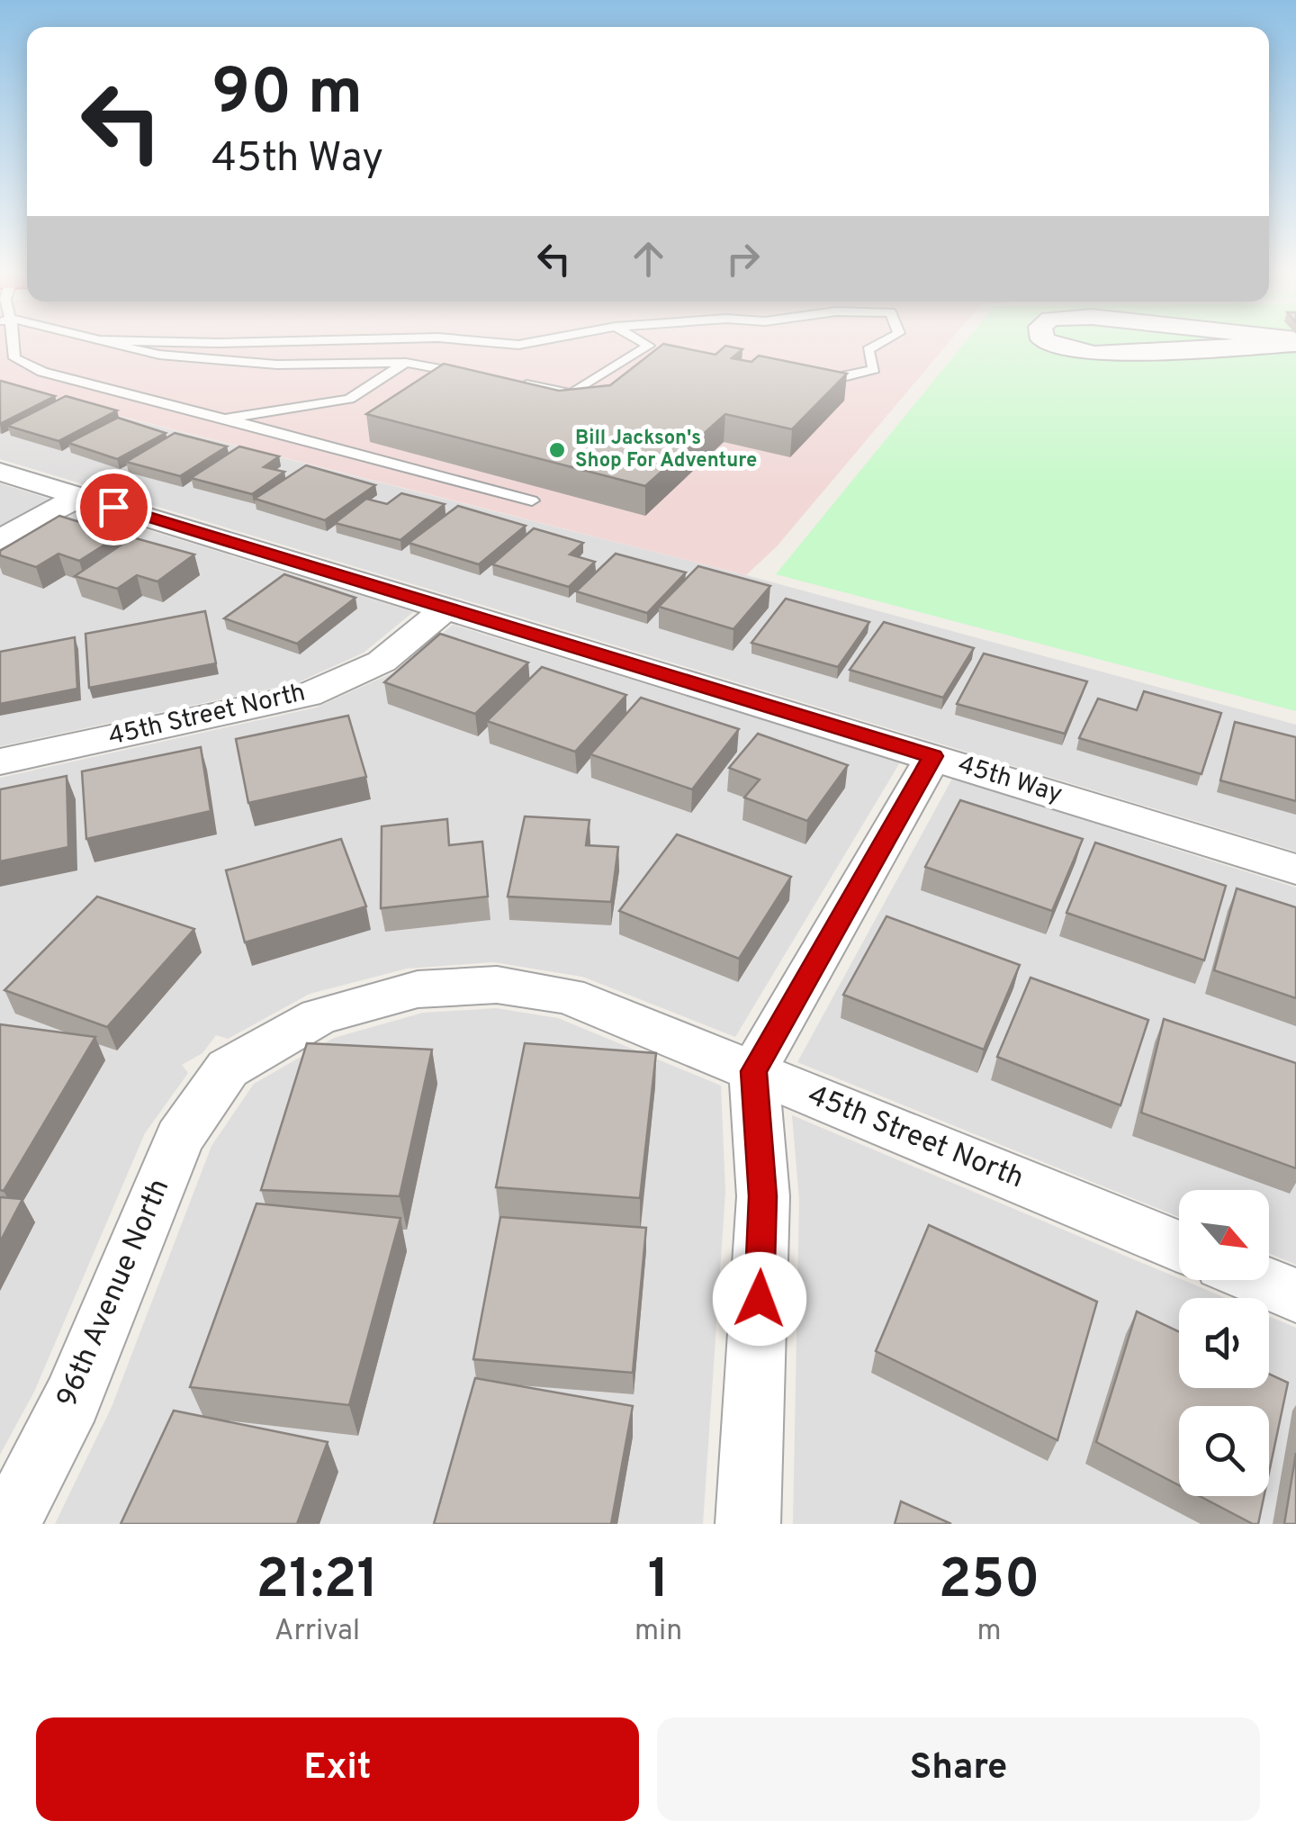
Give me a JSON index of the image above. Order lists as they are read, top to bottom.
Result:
{
  "streets": {
    "street": ["45th Street North", "45th Way", "96th Avenue North"]
  },
  "crossings": [
    ["45th Street North", "45th Way"],
    ["45th Street North", "96th Avenue North"]
  ],
  "places": ["Bill Jackson's Shop For Adventure"],
  "north": "bottom right",
  "page": {
    "turn": ["90 m", "45th Way"],
    "eta": [
      "21:21",
      "Arrival",
      "1",
      "min",
      "250",
      "m"
    ],
    "buttons": ["Exit", "Share"]
  }
}
